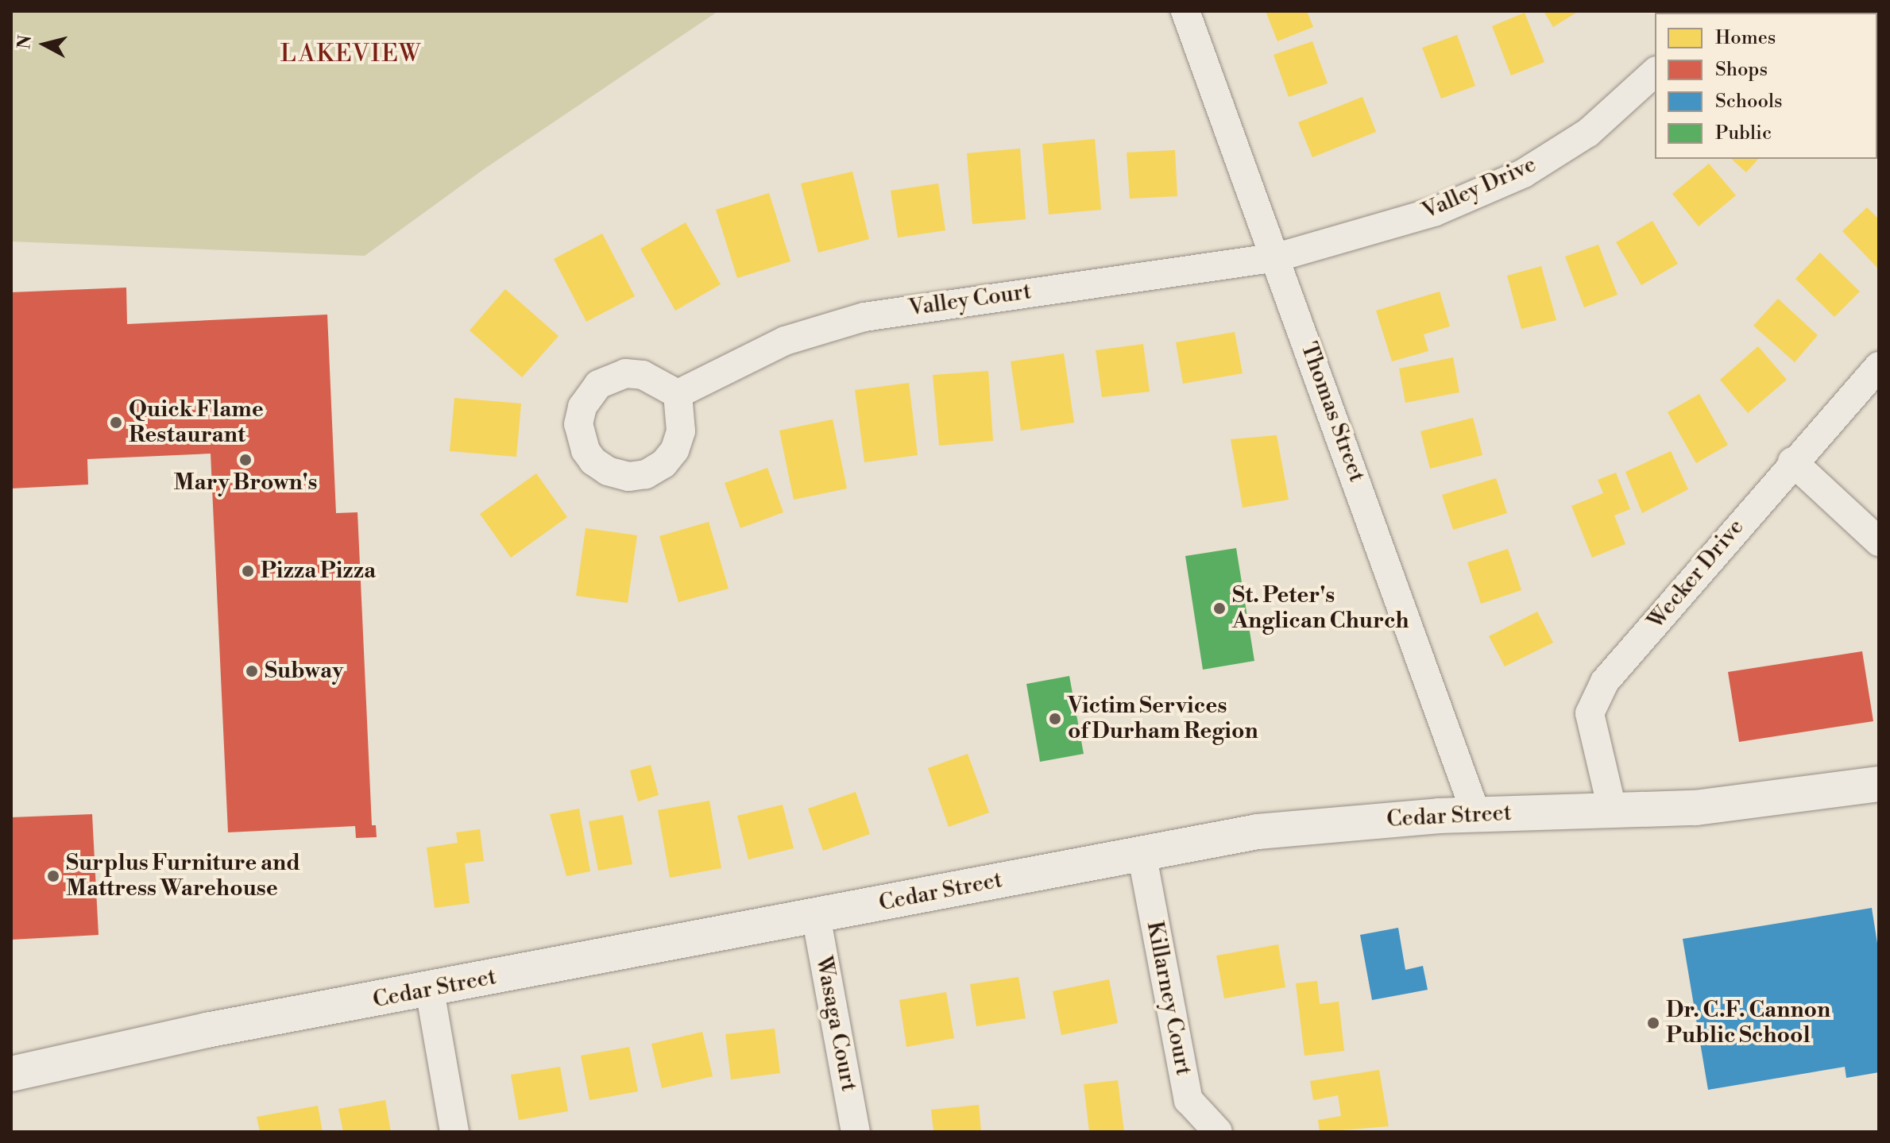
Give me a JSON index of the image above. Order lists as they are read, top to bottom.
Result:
{
  "streets": {
    "street": [
      "Valley Drive",
      "Valley Court",
      "Thomas Street",
      "Wecker Drive",
      "Cedar Street",
      "Killarney Court",
      "Wasaga Court"
    ]
  },
  "crossings": [
    ["Valley Drive", "Valley Court"],
    ["Valley Drive", "Thomas Street"],
    ["Valley Court", "Thomas Street"],
    ["Thomas Street", "Cedar Street"],
    ["Wecker Drive", "Cedar Street"],
    ["Cedar Street", "Killarney Court"],
    ["Cedar Street", "Wasaga Court"]
  ],
  "districts": ["LAKEVIEW"],
  "places": [
    "Quick Flame Restaurant",
    "Mary Brown's",
    "Pizza Pizza",
    "St. Peter's Anglican Church",
    "Subway",
    "Victim Services of Durham Region",
    "Surplus Furniture and Mattress Warehouse",
    "Dr. C.F. Cannon Public School"
  ],
  "legend": [
    "Homes",
    "Shops",
    "Schools",
    "Public"
  ],
  "north": "left"
}
